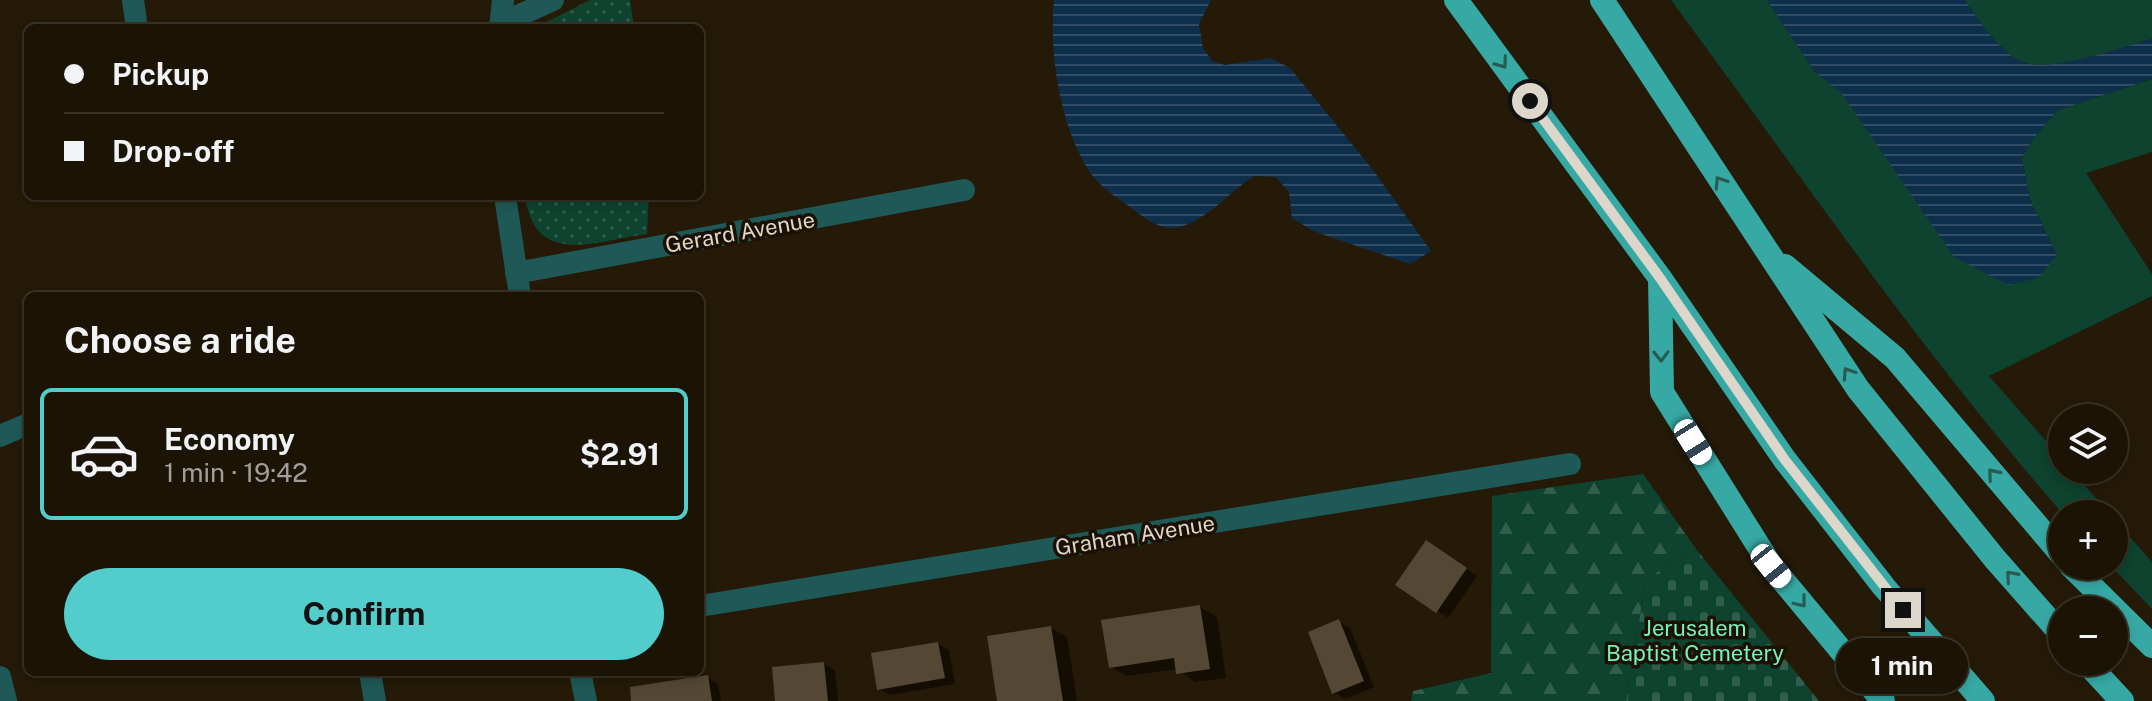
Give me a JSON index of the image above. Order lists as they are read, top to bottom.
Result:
{
  "streets": {
    "street": ["Gerard Avenue", "Graham Avenue"]
  },
  "parks": ["Jerusalem Baptist Cemetery"],
  "page": {
    "banner": ["Pickup", "Drop-off"],
    "heading": "Choose a ride",
    "list": [
      {
        "name": "Economy",
        "note": "1 min · 19:42",
        "value": "$2.91"
      }
    ],
    "map_buttons": ["+", "−"],
    "buttons": "Confirm",
    "bubble": "1 min"
  }
}
